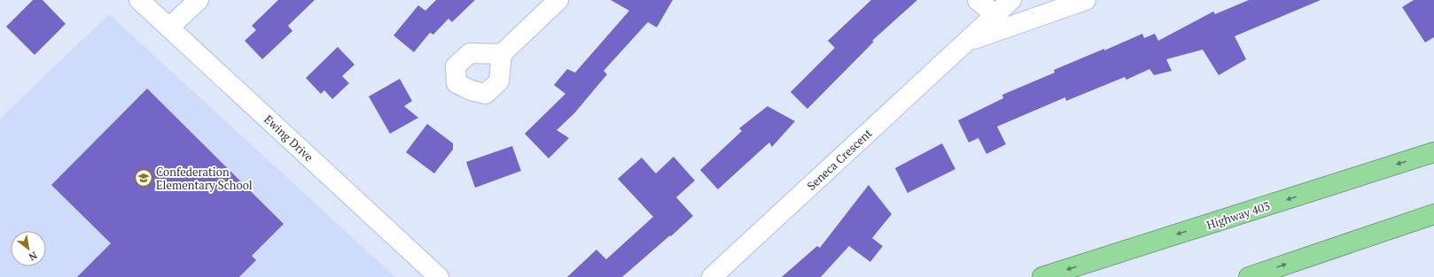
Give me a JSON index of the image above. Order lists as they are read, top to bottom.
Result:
{
  "streets": {
    "highway": ["Highway 403"],
    "street": ["Ewing Drive", "Seneca Crescent"]
  },
  "places": {
    "school or university": ["Confederation Elementary School"]
  },
  "north": "bottom right"
}
